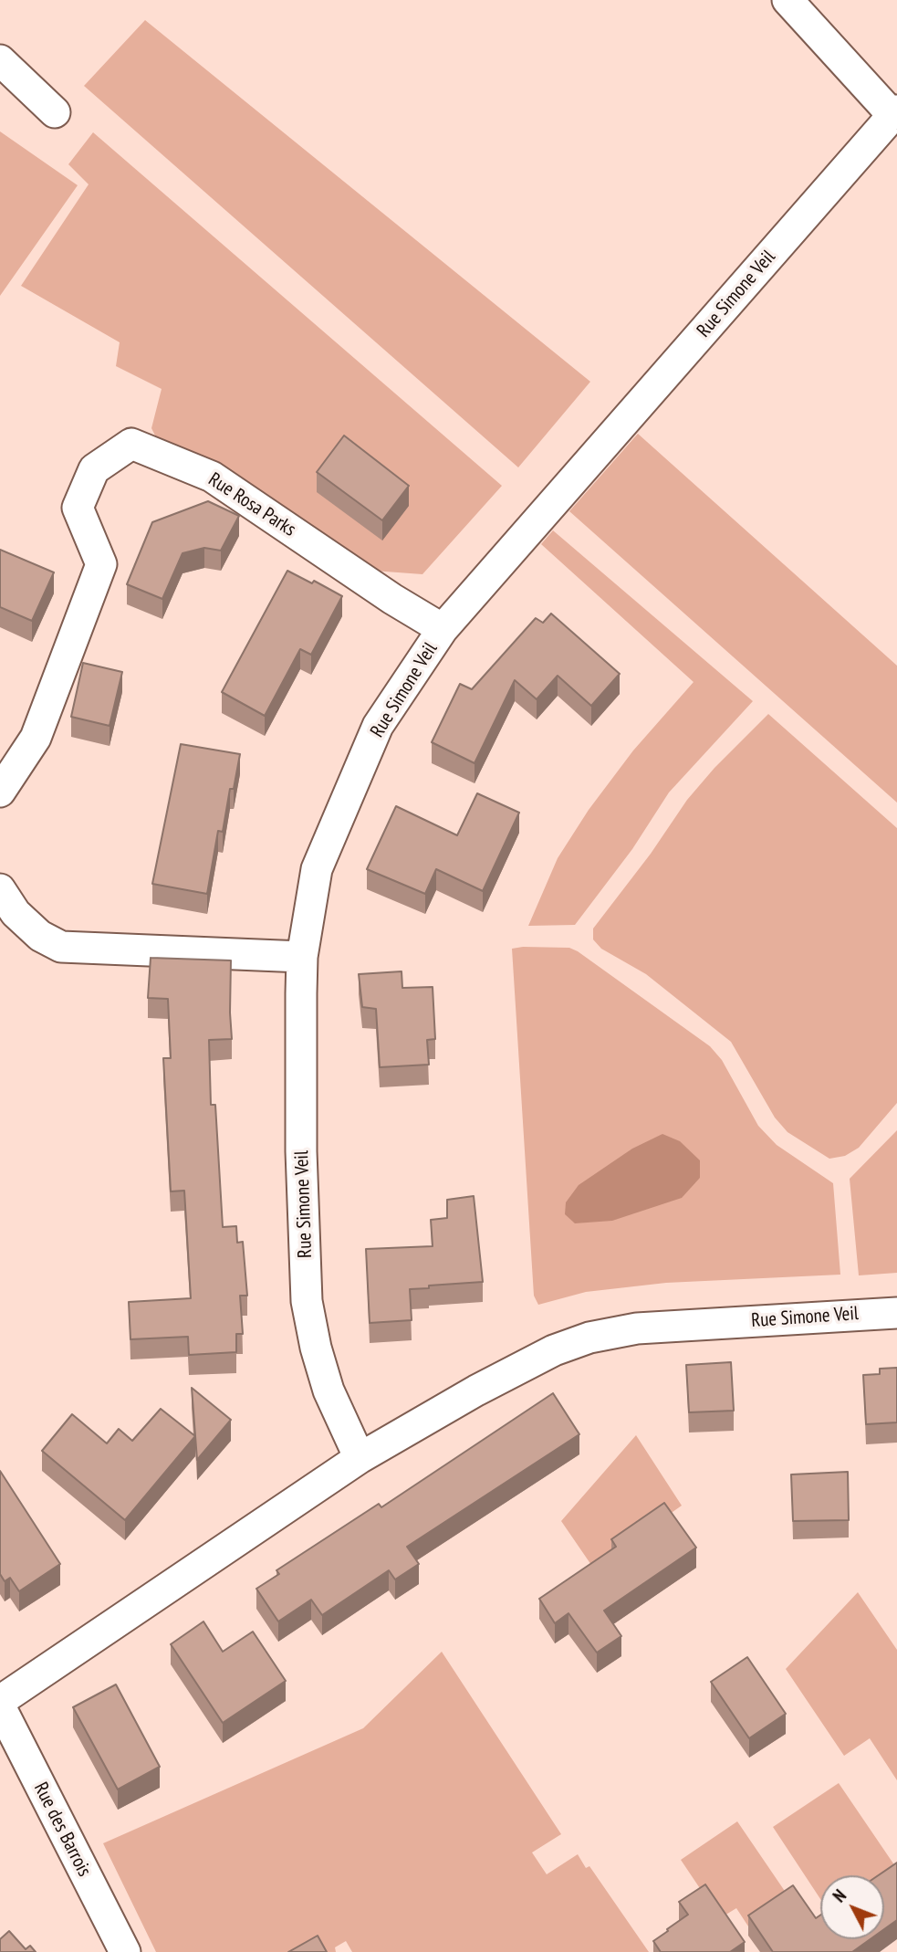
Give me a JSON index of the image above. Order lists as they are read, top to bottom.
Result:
{
  "streets": {
    "street": ["Rue Simone Veil", "Rue Rosa Parks", "Rue des Barrois"]
  },
  "crossings": [
    ["Rue Simone Veil", "Rue Rosa Parks"]
  ],
  "north": "top left"
}
